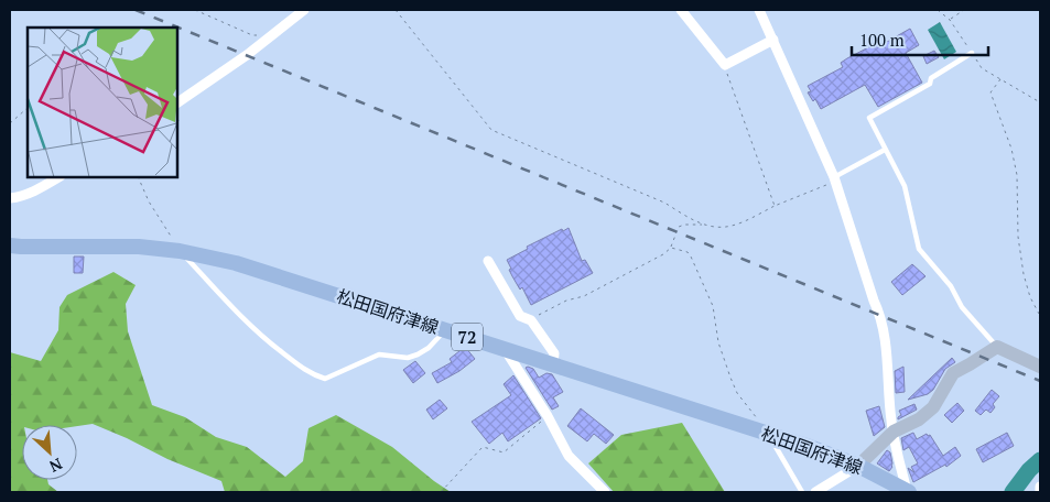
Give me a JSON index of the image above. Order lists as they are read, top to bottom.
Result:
{
  "streets": {
    "main road": ["松田国府津線", "72"]
  },
  "scale_bar": "100 m",
  "north": "bottom right"
}
